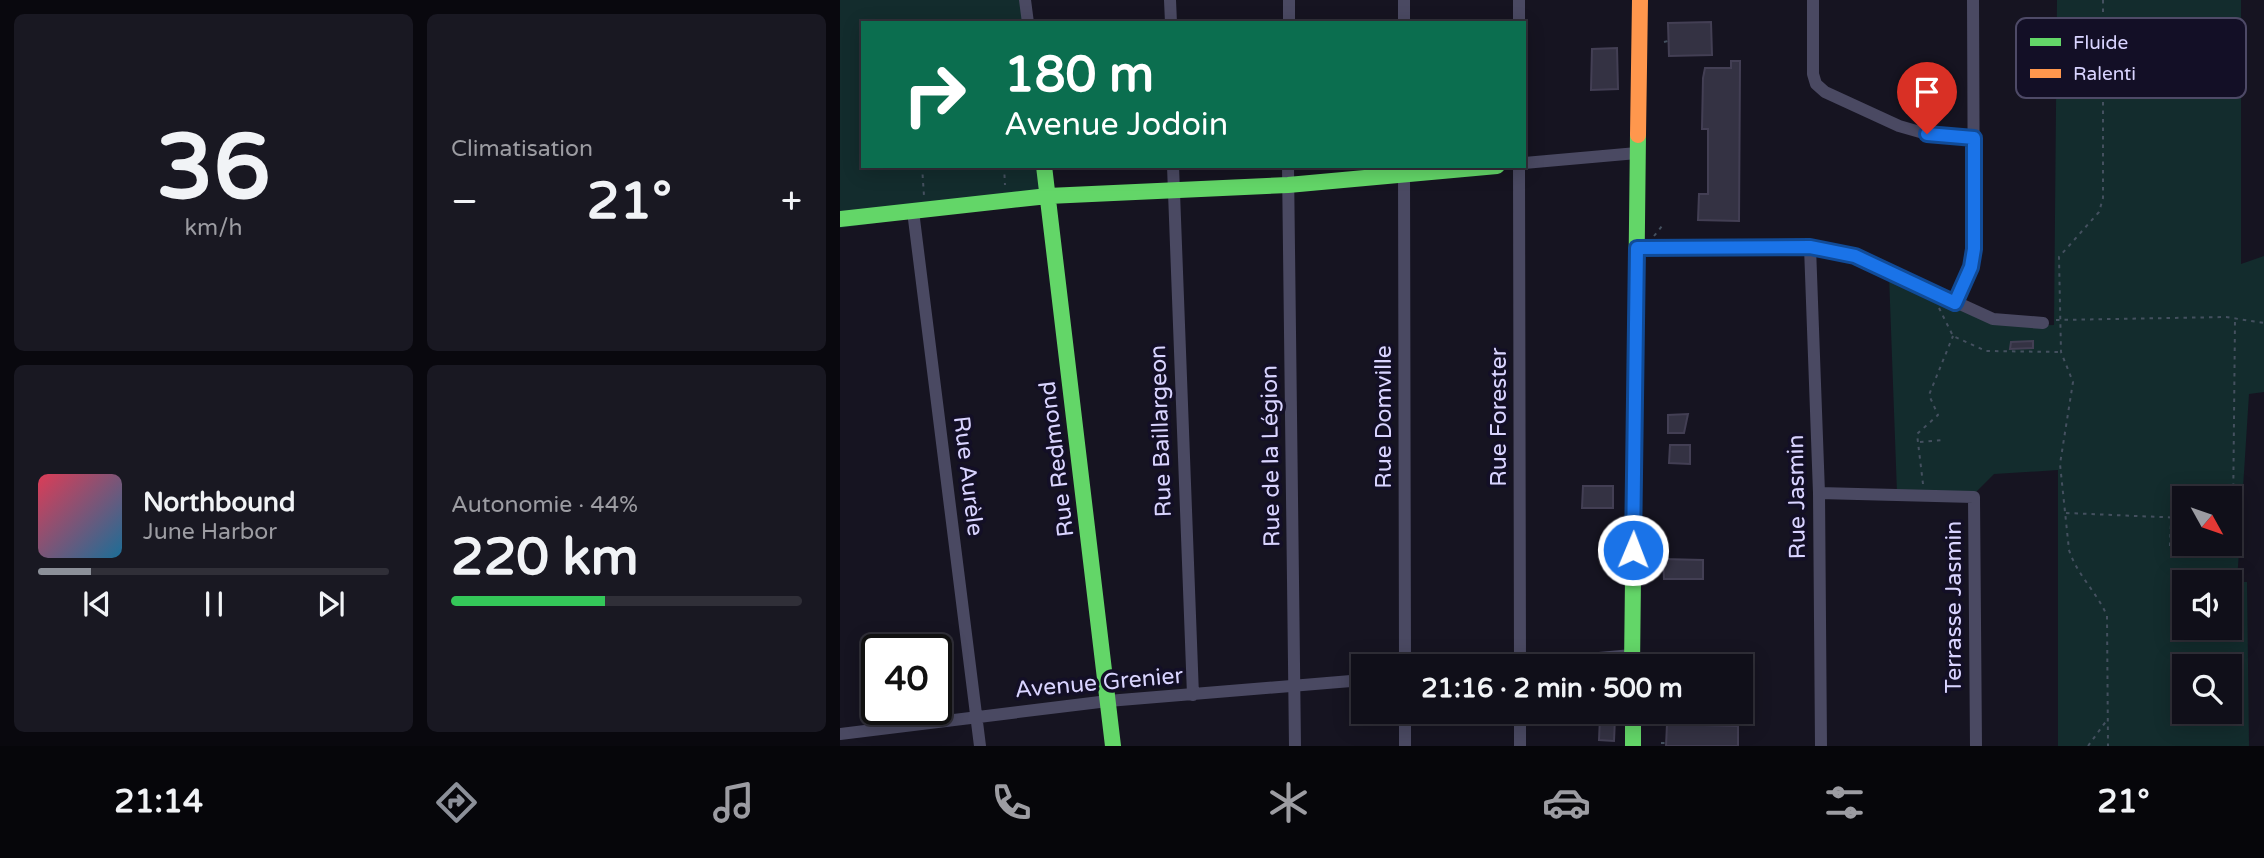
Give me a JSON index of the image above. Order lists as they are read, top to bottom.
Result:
{
  "streets": {
    "street": [
      "Rue Domville",
      "Rue Forester",
      "Rue Baillargeon",
      "Rue de la Légion",
      "Rue Redmond",
      "Rue Aurèle",
      "Rue Jasmin",
      "Terrasse Jasmin",
      "Avenue Grenier"
    ]
  },
  "crossings": [
    ["Rue Baillargeon", "Avenue Grenier"],
    ["Rue de la Légion", "Avenue Grenier"],
    ["Rue Redmond", "Avenue Grenier"],
    ["Rue Aurèle", "Avenue Grenier"],
    ["Rue Jasmin", "Terrasse Jasmin"]
  ],
  "legend": ["Fluide", "Ralenti"],
  "north": "bottom right",
  "page": {
    "tile": [
      ["36", "km/h"],
      "Climatisation",
      ["Autonomie · 44%", "220 km"]
    ],
    "turn": ["180 m", "Avenue Jodoin"],
    "heat": ["−", "21°", "+"],
    "song": ["Northbound", "June Harbor"],
    "limit": "40",
    "trip": "21:16 · 2 min · 500 m",
    "tabs": ["21:14", "21°"]
  }
}
